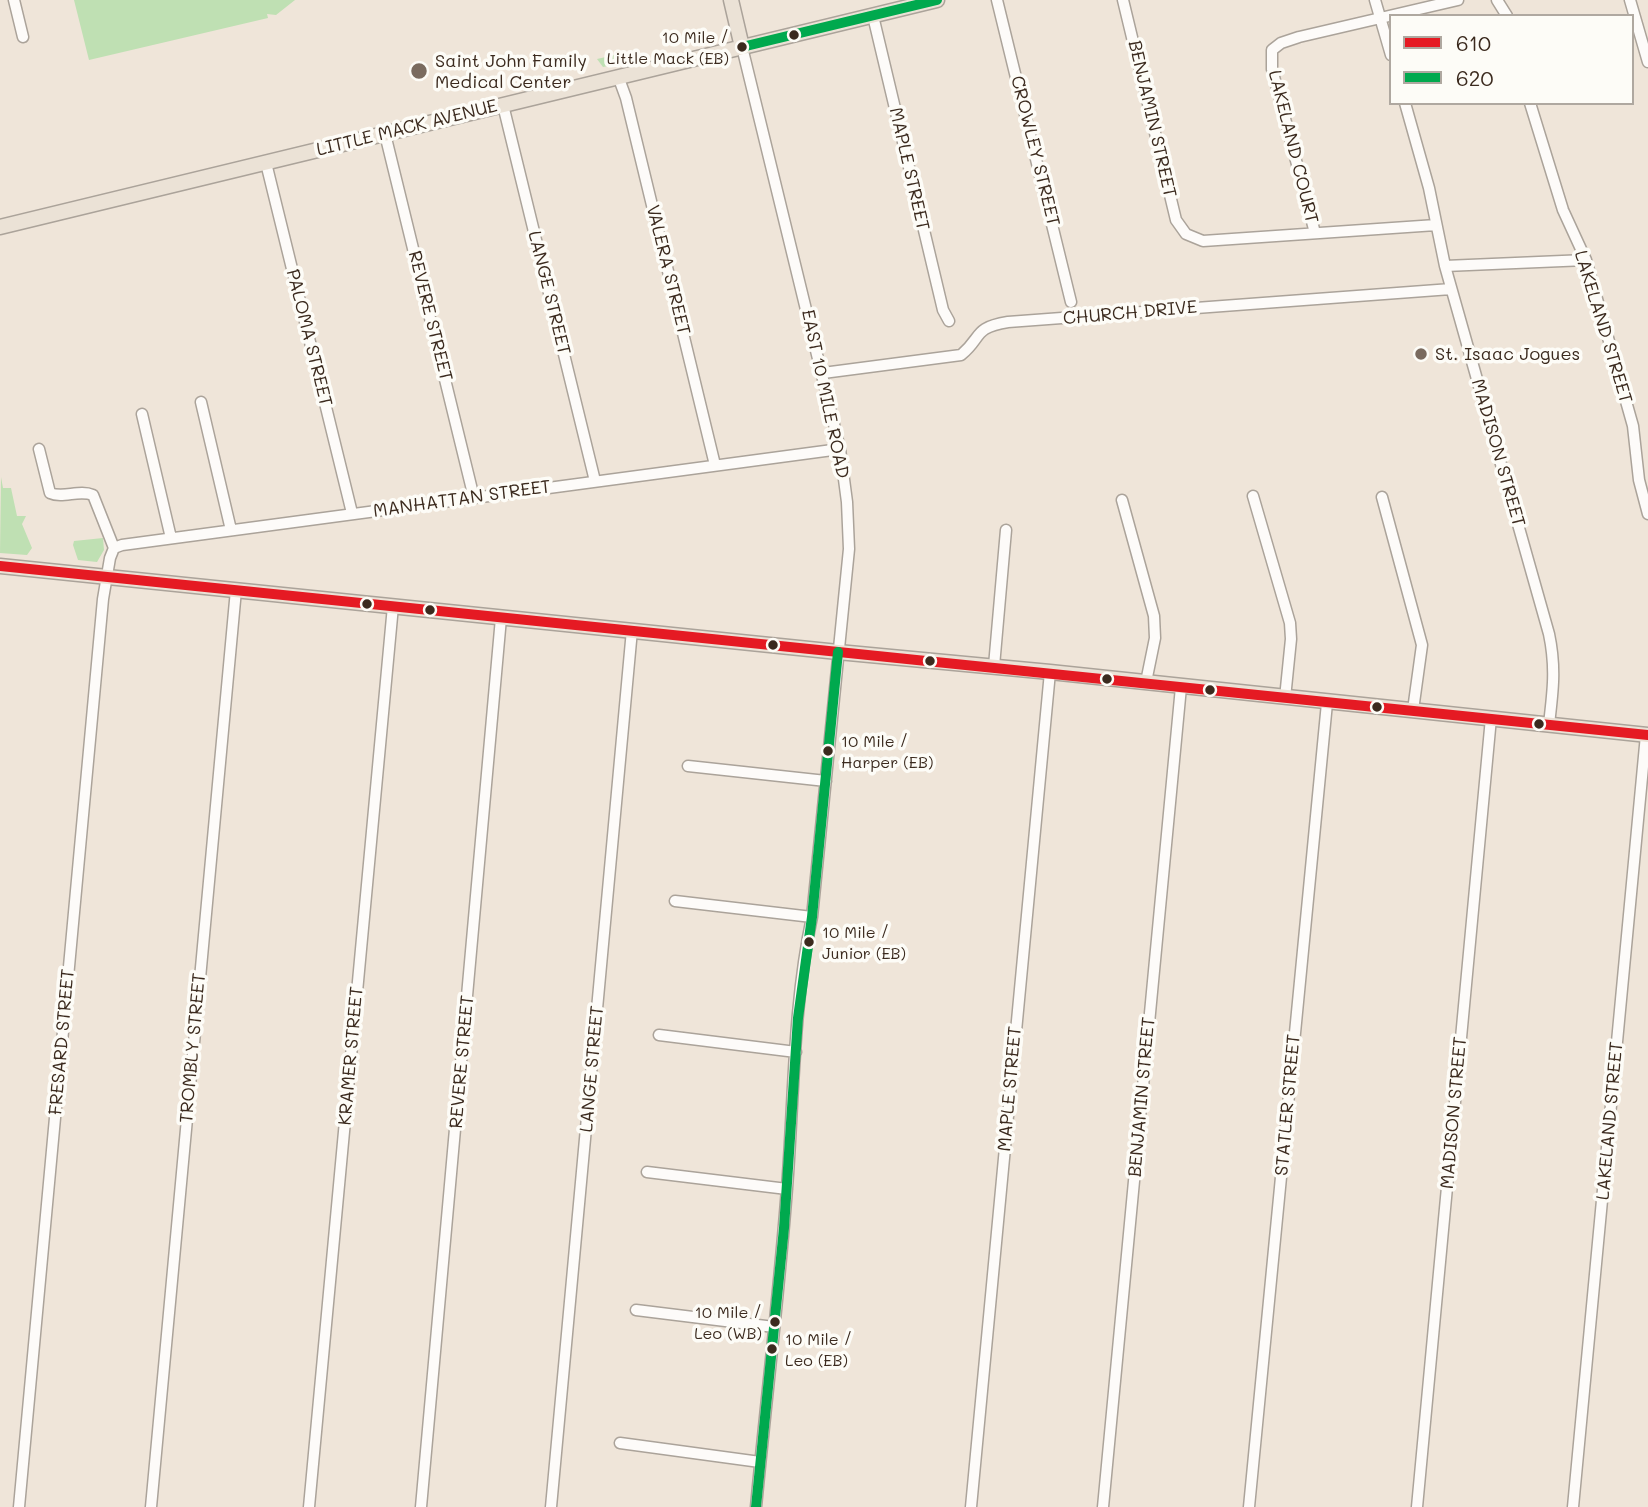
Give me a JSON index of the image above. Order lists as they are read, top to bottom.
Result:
{
  "streets": {
    "main road": ["LITTLE MACK AVENUE", "EAST 10 MILE ROAD"],
    "street": [
      "BENJAMIN STREET",
      "LAKELAND COURT",
      "CROWLEY STREET",
      "MAPLE STREET",
      "VALERA STREET",
      "LANGE STREET",
      "CHURCH DRIVE",
      "REVERE STREET",
      "LAKELAND STREET",
      "PALOMA STREET",
      "MADISON STREET",
      "MANHATTAN STREET",
      "FRESARD STREET",
      "TROMBLY STREET",
      "KRAMER STREET",
      "STATLER STREET"
    ]
  },
  "crossings": [
    ["BENJAMIN STREET", "LAKELAND COURT"],
    ["LITTLE MACK AVENUE", "MAPLE STREET"],
    ["LITTLE MACK AVENUE", "VALERA STREET"],
    ["LITTLE MACK AVENUE", "LANGE STREET"],
    ["LITTLE MACK AVENUE", "REVERE STREET"],
    ["LITTLE MACK AVENUE", "PALOMA STREET"],
    ["LITTLE MACK AVENUE", "EAST 10 MILE ROAD"],
    ["VALERA STREET", "MANHATTAN STREET"],
    ["LANGE STREET", "MANHATTAN STREET"],
    ["CHURCH DRIVE", "EAST 10 MILE ROAD"],
    ["CHURCH DRIVE", "MADISON STREET"],
    ["REVERE STREET", "MANHATTAN STREET"],
    ["PALOMA STREET", "MANHATTAN STREET"],
    ["EAST 10 MILE ROAD", "MANHATTAN STREET"]
  ],
  "places": [
    "10 Mile / Little Mack (EB)",
    "Saint John Family Medical Center",
    "St. Isaac Jogues",
    "10 Mile / Harper (EB)",
    "10 Mile / Junior (EB)",
    "10 Mile / Leo (WB)",
    "10 Mile / Leo (EB)"
  ],
  "lines": ["transit line 620", "transit line 610"],
  "legend": ["610", "620"]
}
